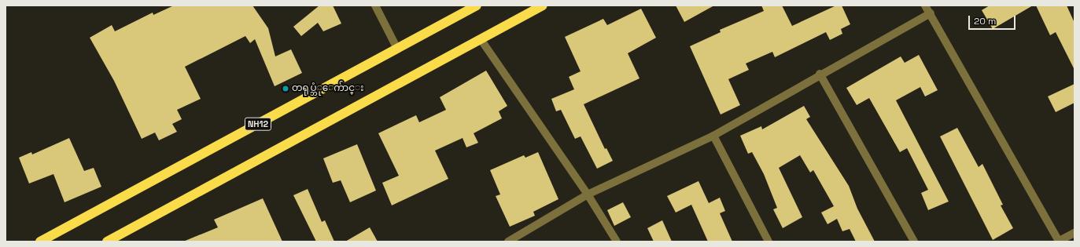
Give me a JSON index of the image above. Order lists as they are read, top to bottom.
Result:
{
  "streets": {
    "highway": ["NH12"]
  },
  "places": ["တရုပ္ဘံုေက်ာင္း"],
  "scale_bar": "20 m"
}
